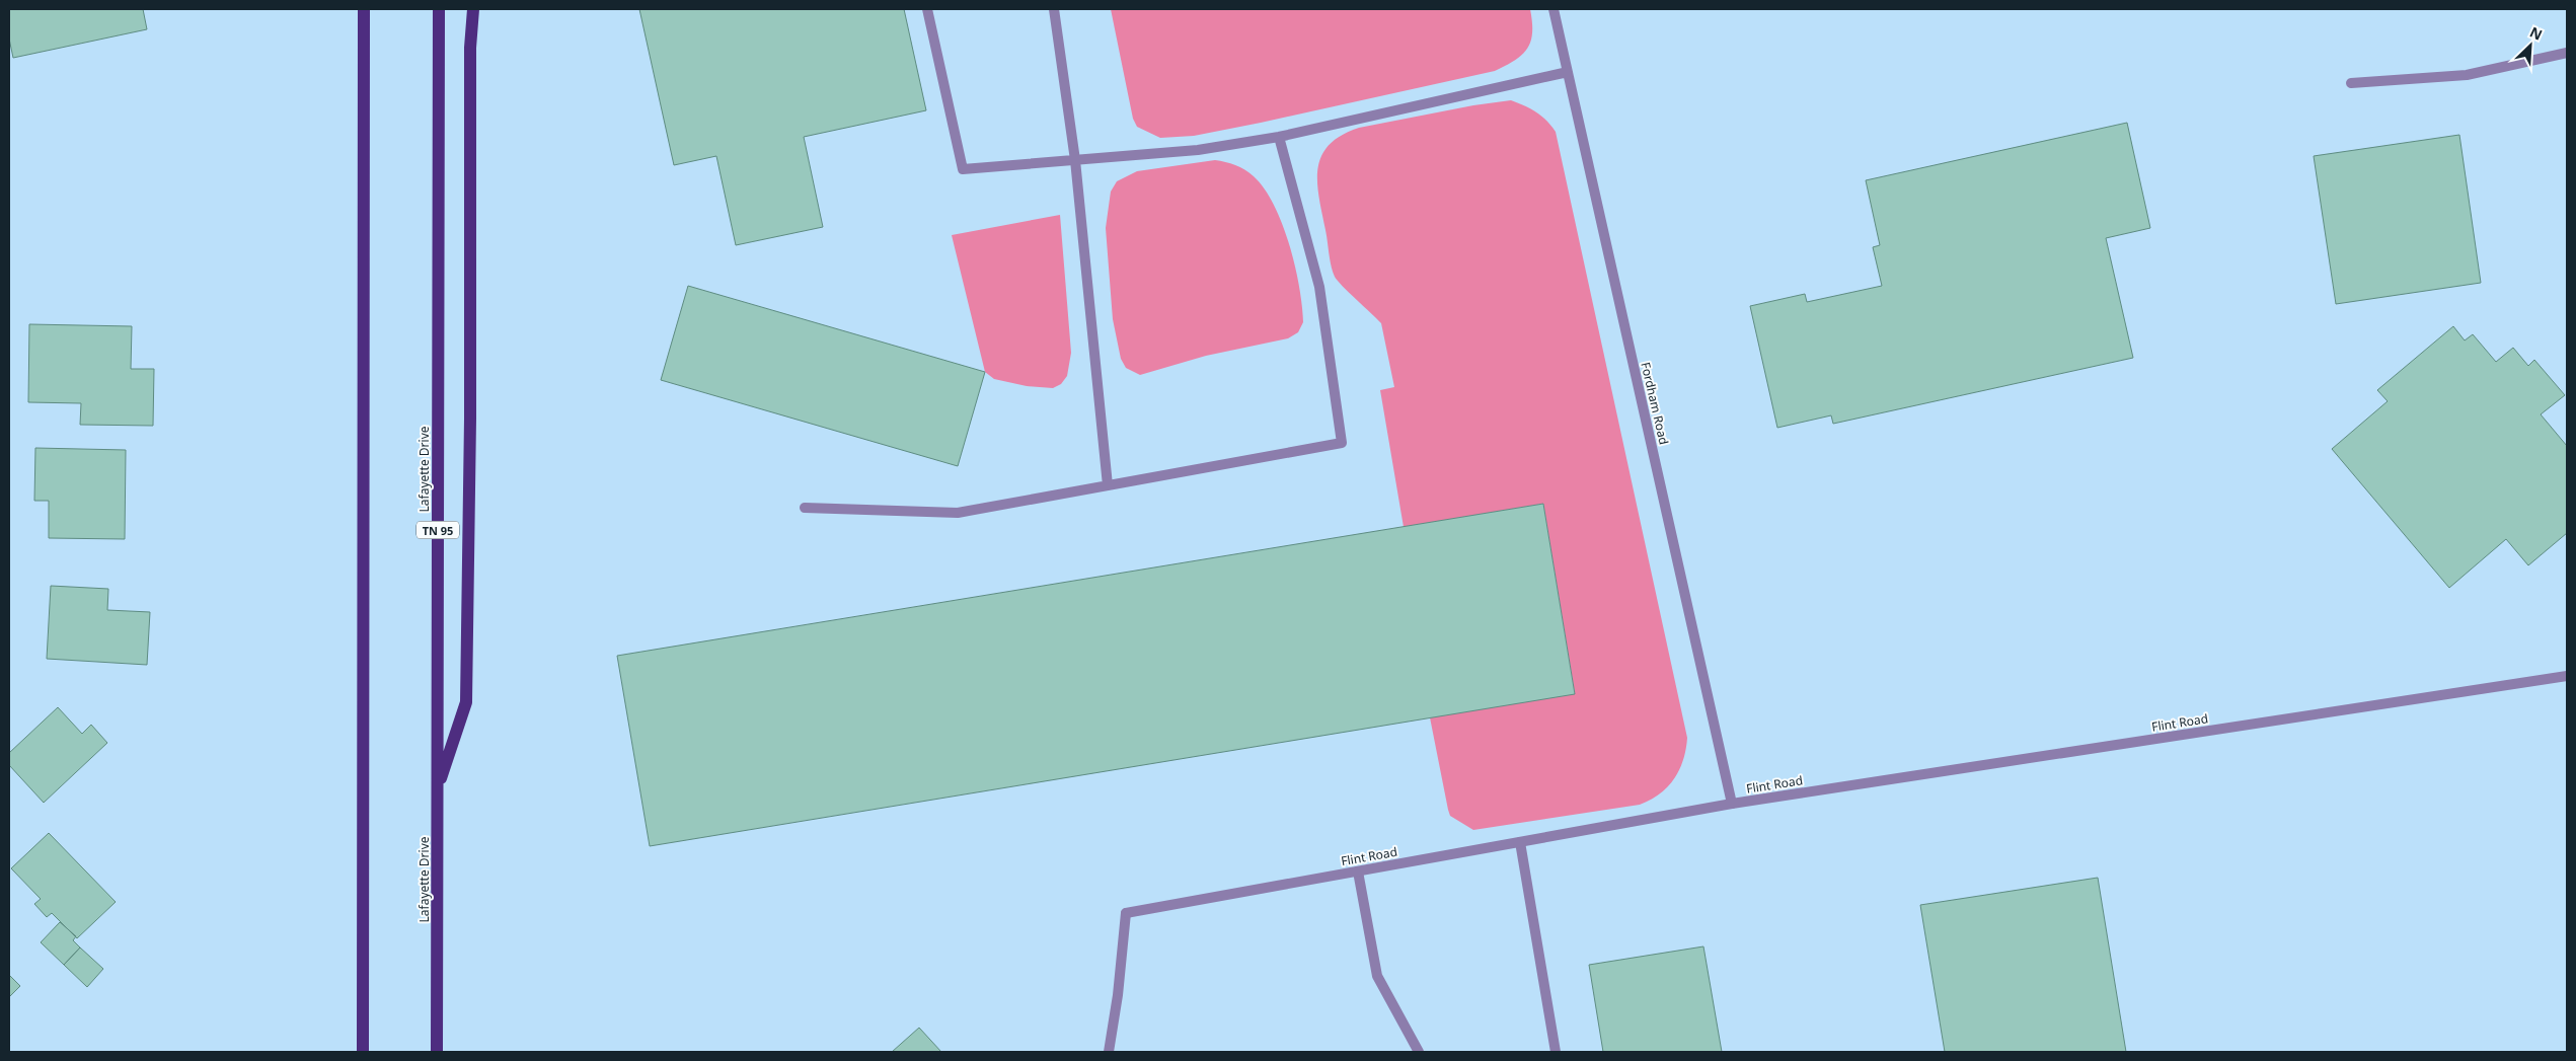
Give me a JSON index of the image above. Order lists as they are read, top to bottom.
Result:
{
  "streets": {
    "main road": ["Lafayette Drive", "TN 95"],
    "street": ["Fordham Road", "Flint Road"]
  },
  "crossings": [
    ["Fordham Road", "Flint Road"]
  ],
  "north": "top right"
}
